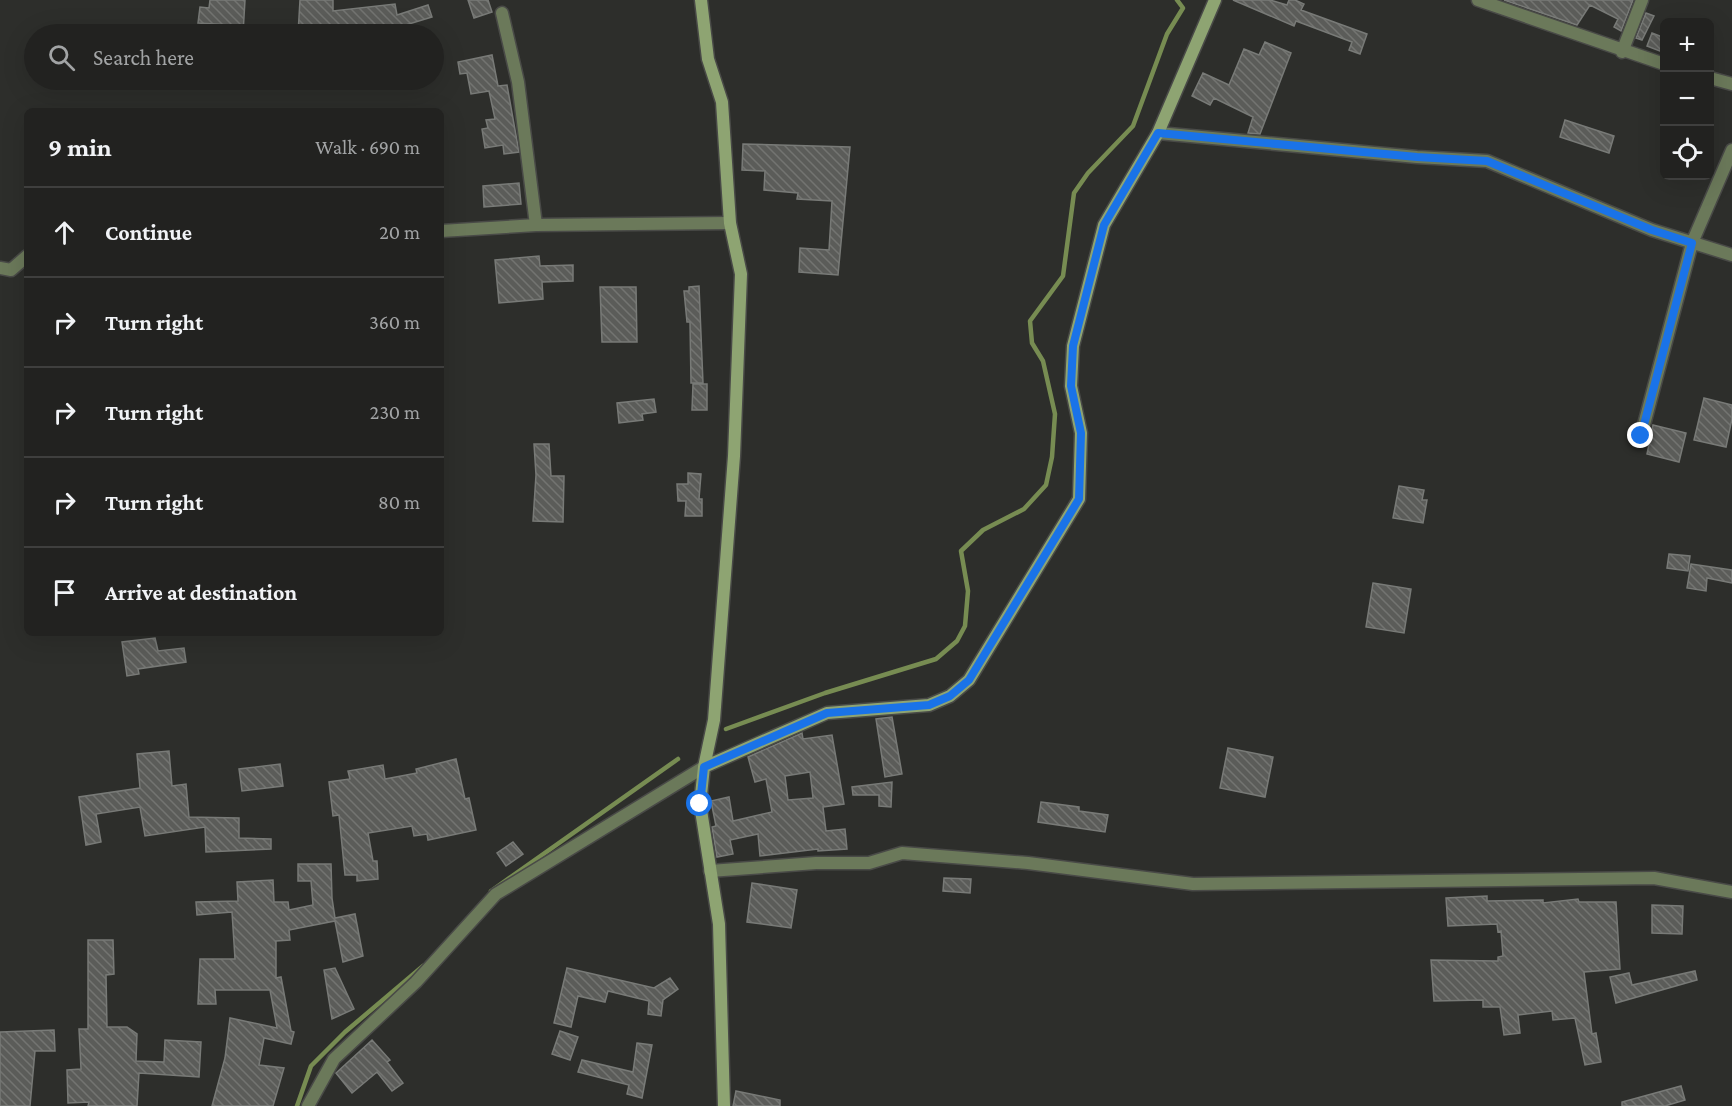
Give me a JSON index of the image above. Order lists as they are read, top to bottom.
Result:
{
  "page": {
    "map_buttons": ["+", "−"],
    "search": "Search here",
    "heading": ["9 min", "Walk · 690 m"],
    "list": [
      ["Continue", "20 m"],
      ["Turn right", "360 m"],
      ["Turn right", "230 m"],
      ["Turn right", "80 m"],
      "Arrive at destination"
    ]
  }
}
